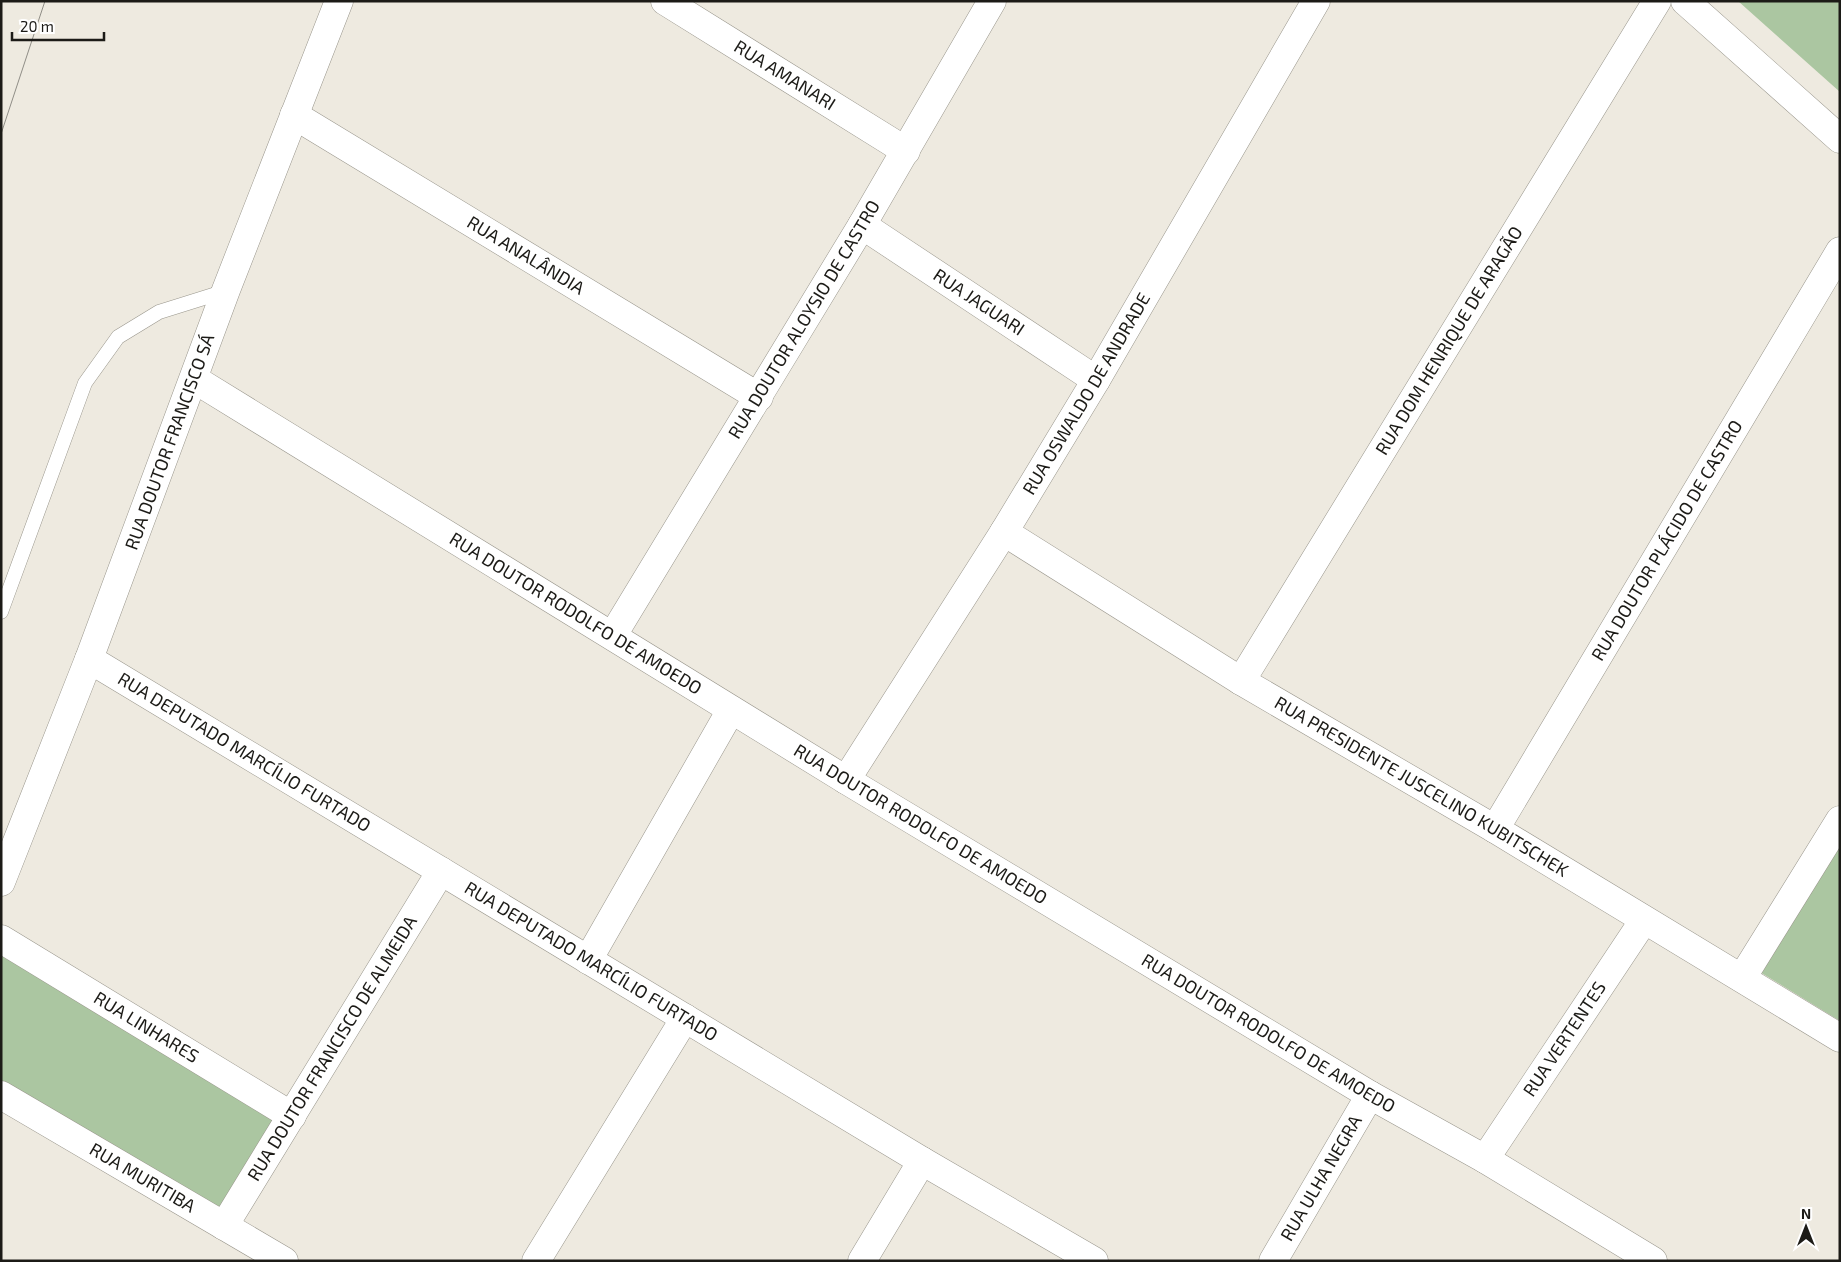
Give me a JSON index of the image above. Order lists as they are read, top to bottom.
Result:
{
  "streets": {
    "street": [
      "RUA AMANARI",
      "RUA ANALÂNDIA",
      "RUA JAGUARI",
      "RUA DOUTOR ALOYSIO DE CASTRO",
      "RUA DOM HENRIQUE DE ARAGÃO",
      "RUA OSWALDO DE ANDRADE",
      "RUA DOUTOR FRANCISCO SÁ",
      "RUA DOUTOR PLÁCIDO DE CASTRO",
      "RUA DOUTOR RODOLFO DE AMOEDO",
      "RUA DEPUTADO MARCÍLIO FURTADO",
      "RUA PRESIDENTE JUSCELINO KUBITSCHEK",
      "RUA LINHARES",
      "RUA VERTENTES",
      "RUA DOUTOR FRANCISCO DE ALMEIDA",
      "RUA MURITIBA",
      "RUA ULHA NEGRA"
    ]
  },
  "crossings": [
    ["RUA AMANARI", "RUA DOUTOR ALOYSIO DE CASTRO"],
    ["RUA ANALÂNDIA", "RUA DOUTOR ALOYSIO DE CASTRO"],
    ["RUA ANALÂNDIA", "RUA DOUTOR FRANCISCO SÁ"],
    ["RUA JAGUARI", "RUA DOUTOR ALOYSIO DE CASTRO"],
    ["RUA JAGUARI", "RUA OSWALDO DE ANDRADE"],
    ["RUA DOUTOR ALOYSIO DE CASTRO", "RUA DOUTOR RODOLFO DE AMOEDO"],
    ["RUA DOM HENRIQUE DE ARAGÃO", "RUA PRESIDENTE JUSCELINO KUBITSCHEK"],
    ["RUA OSWALDO DE ANDRADE", "RUA DOUTOR RODOLFO DE AMOEDO"],
    ["RUA OSWALDO DE ANDRADE", "RUA PRESIDENTE JUSCELINO KUBITSCHEK"],
    ["RUA DOUTOR FRANCISCO SÁ", "RUA DOUTOR RODOLFO DE AMOEDO"],
    ["RUA DOUTOR FRANCISCO SÁ", "RUA DEPUTADO MARCÍLIO FURTADO"],
    ["RUA DOUTOR PLÁCIDO DE CASTRO", "RUA PRESIDENTE JUSCELINO KUBITSCHEK"],
    ["RUA DOUTOR RODOLFO DE AMOEDO", "RUA VERTENTES"],
    ["RUA DOUTOR RODOLFO DE AMOEDO", "RUA ULHA NEGRA"],
    ["RUA DEPUTADO MARCÍLIO FURTADO", "RUA DOUTOR FRANCISCO DE ALMEIDA"],
    ["RUA PRESIDENTE JUSCELINO KUBITSCHEK", "RUA VERTENTES"],
    ["RUA LINHARES", "RUA DOUTOR FRANCISCO DE ALMEIDA"],
    ["RUA DOUTOR FRANCISCO DE ALMEIDA", "RUA MURITIBA"]
  ],
  "scale_bar": "20 m",
  "north": "top"
}
